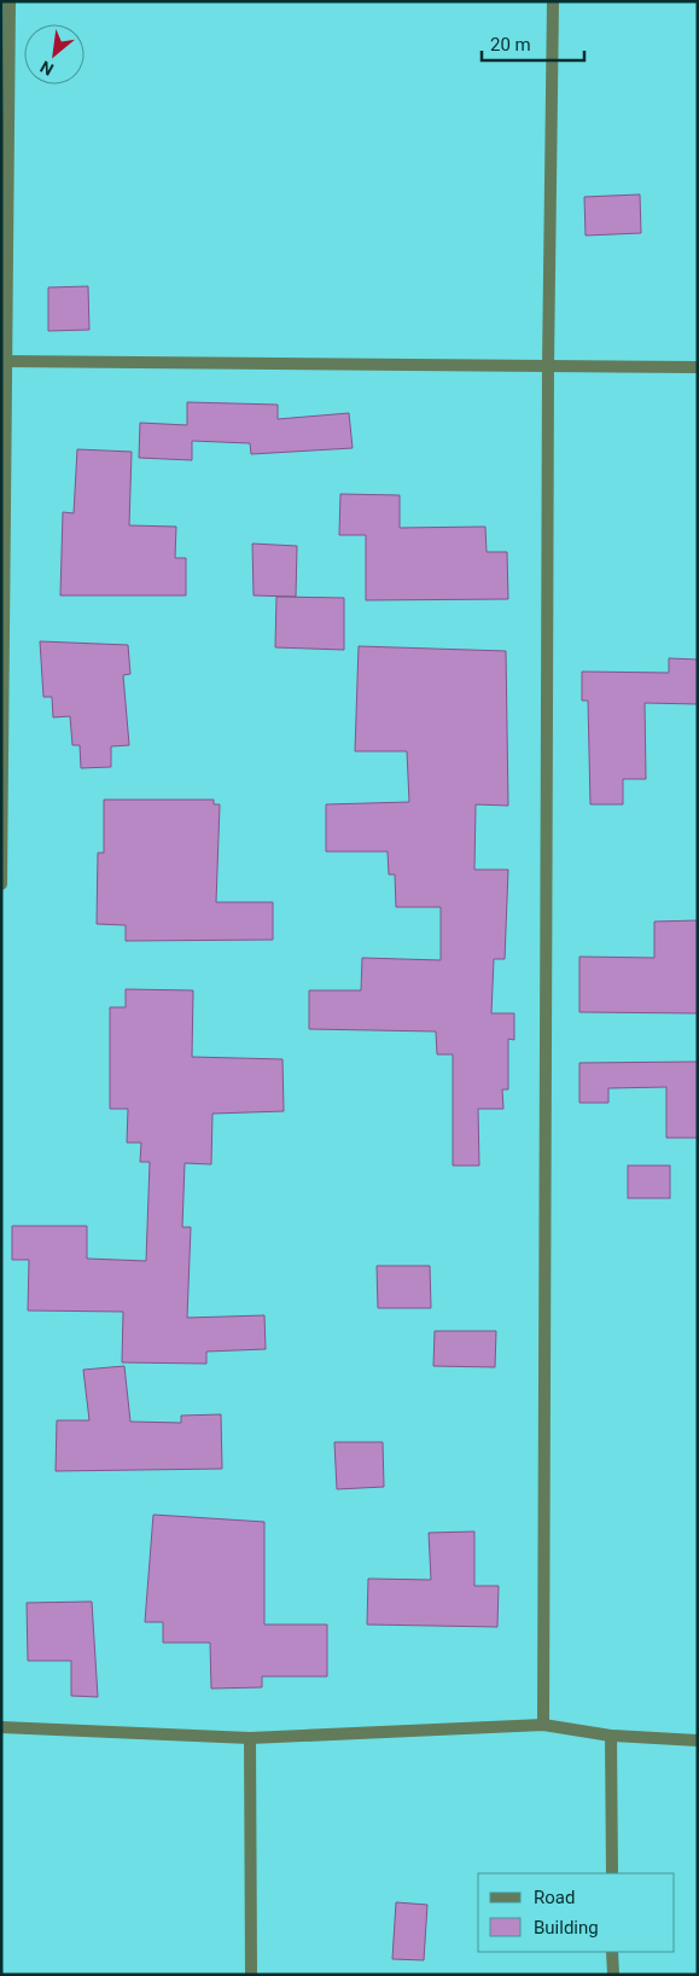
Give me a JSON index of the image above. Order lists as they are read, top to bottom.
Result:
{
  "legend": ["Road", "Building"],
  "scale_bar": "20 m",
  "north": "bottom left"
}
